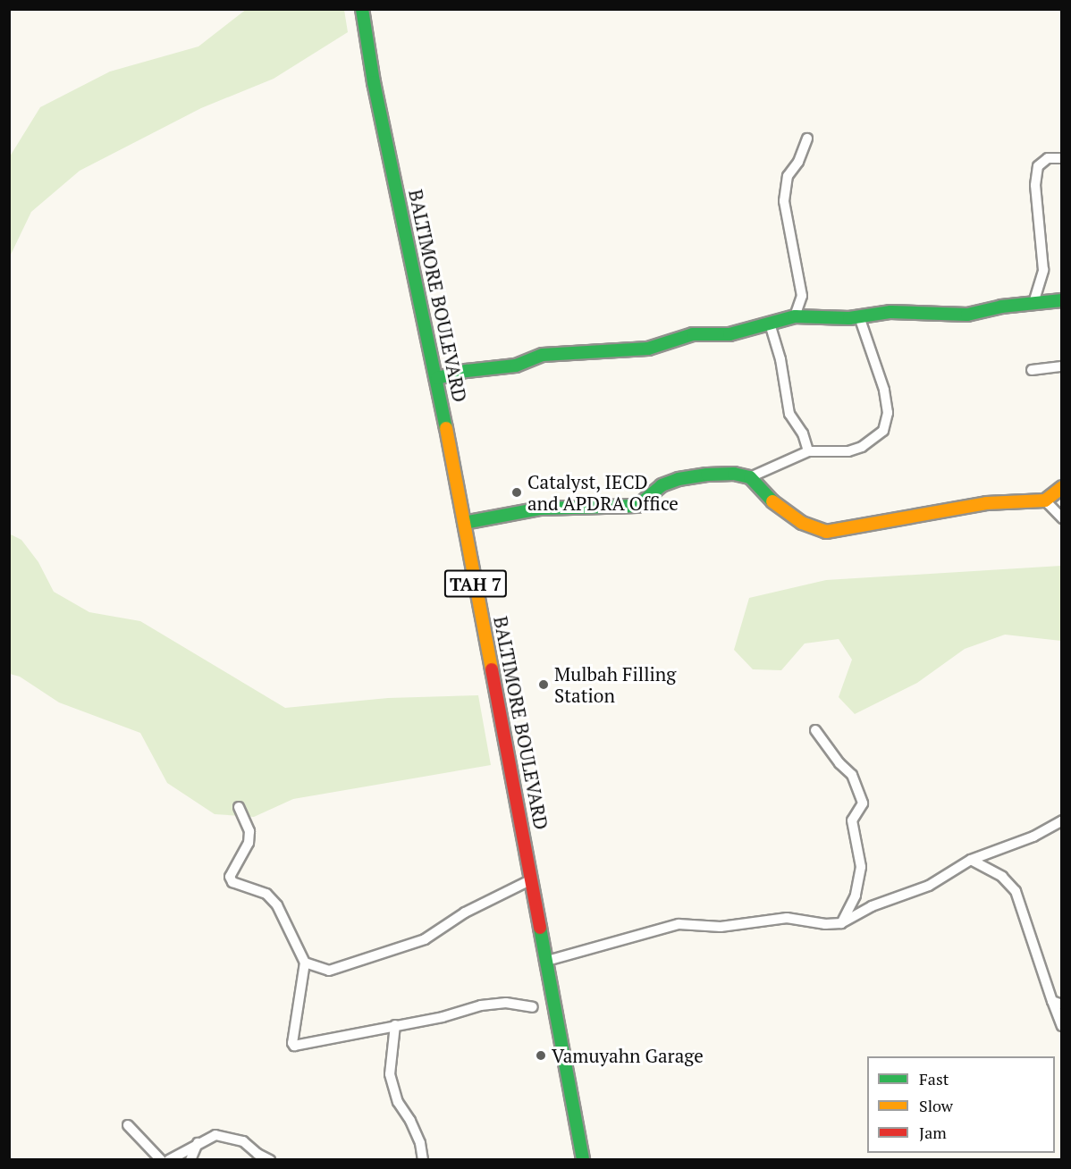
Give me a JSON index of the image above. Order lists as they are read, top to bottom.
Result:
{
  "streets": {
    "main road": ["BALTIMORE BOULEVARD", "TAH 7"]
  },
  "places": ["Catalyst, IECD and APDRA Office", "Mulbah Filling Station", "Vamuyahn Garage"],
  "legend": ["Fast", "Slow", "Jam"]
}
